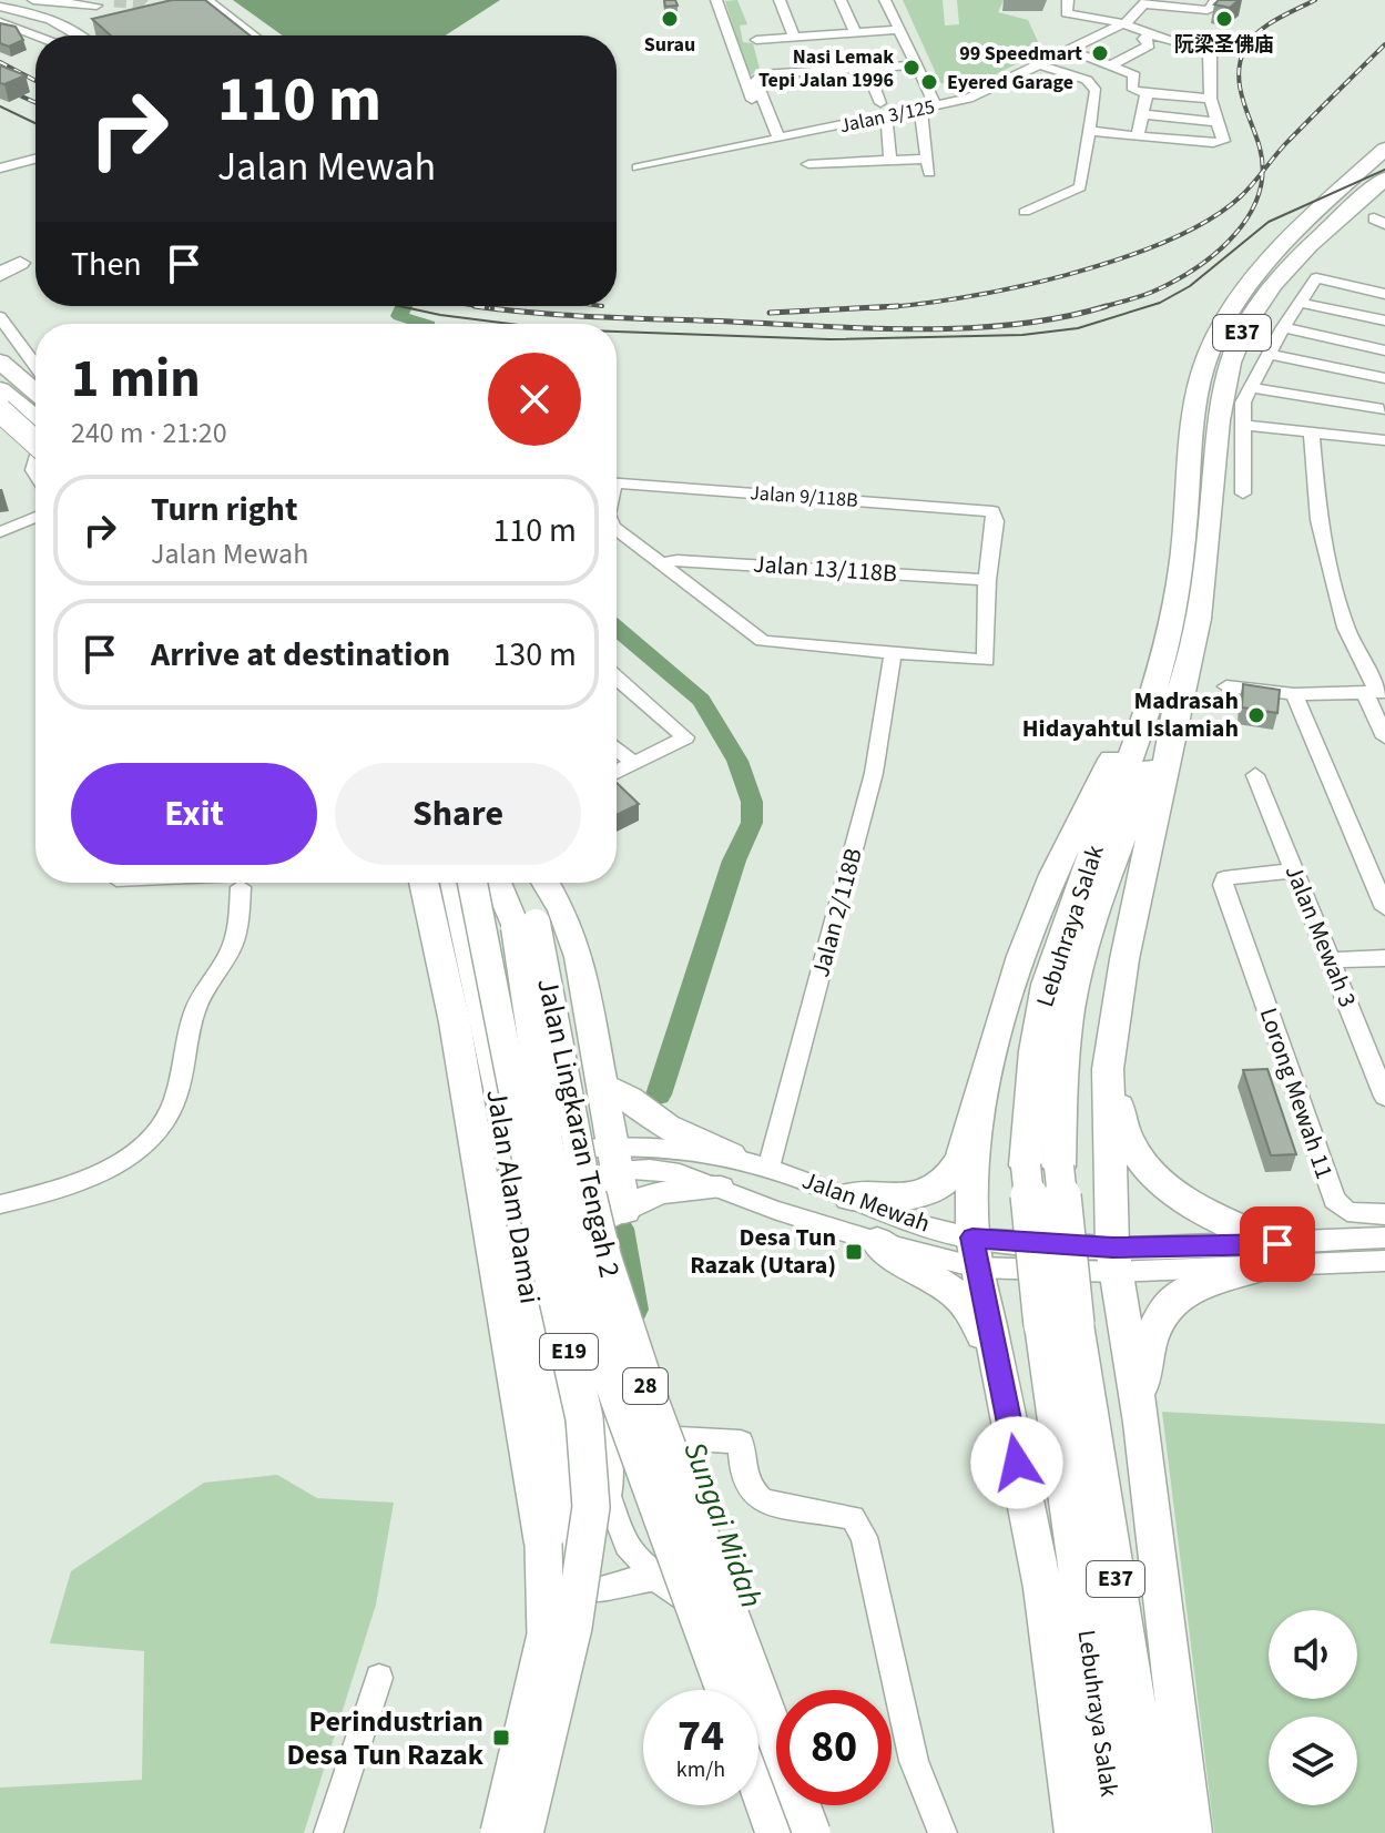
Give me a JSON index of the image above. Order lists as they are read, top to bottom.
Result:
{
  "streets": {
    "highway": [
      "E37",
      "Lebuhraya Salak",
      "Jalan Lingkaran Tengah 2",
      "E19",
      "28"
    ],
    "main road": ["Jalan Alam Damai"],
    "street": [
      "Jalan 3/125",
      "Jalan 9/118B",
      "Jalan 13/118B",
      "Jalan 2/118B",
      "Jalan Mewah 3",
      "Lorong Mewah 11",
      "Jalan Mewah"
    ]
  },
  "crossings": [
    ["Jalan 9/118B", "Jalan 13/118B"],
    ["Jalan 2/118B", "Jalan Mewah"],
    ["Jalan Mewah 3", "Lorong Mewah 11"],
    ["Jalan Alam Damai", "Jalan Mewah"],
    ["Jalan Alam Damai", "E19"]
  ],
  "water": ["Sungai Midah"],
  "places": {
    "other": [
      "Surau",
      "阮梁圣佛庙",
      "99 Speedmart",
      "Nasi Lemak Tepi Jalan 1996",
      "Eyered Garage",
      "Madrasah Hidayahtul Islamiah"
    ],
    "transit": ["Desa Tun Razak (Utara)", "Perindustrian Desa Tun Razak"]
  },
  "page": {
    "turn": ["110 m", "Jalan Mewah"],
    "then": "Then",
    "heading": ["1 min", "240 m · 21:20"],
    "list": [
      {
        "name": "Turn right",
        "note": "Jalan Mewah",
        "value": "110 m"
      },
      {
        "name": "Arrive at destination",
        "value": "130 m"
      }
    ],
    "buttons": ["Exit", "Share"],
    "speed": "74 km/h",
    "limit": "80"
  }
}
